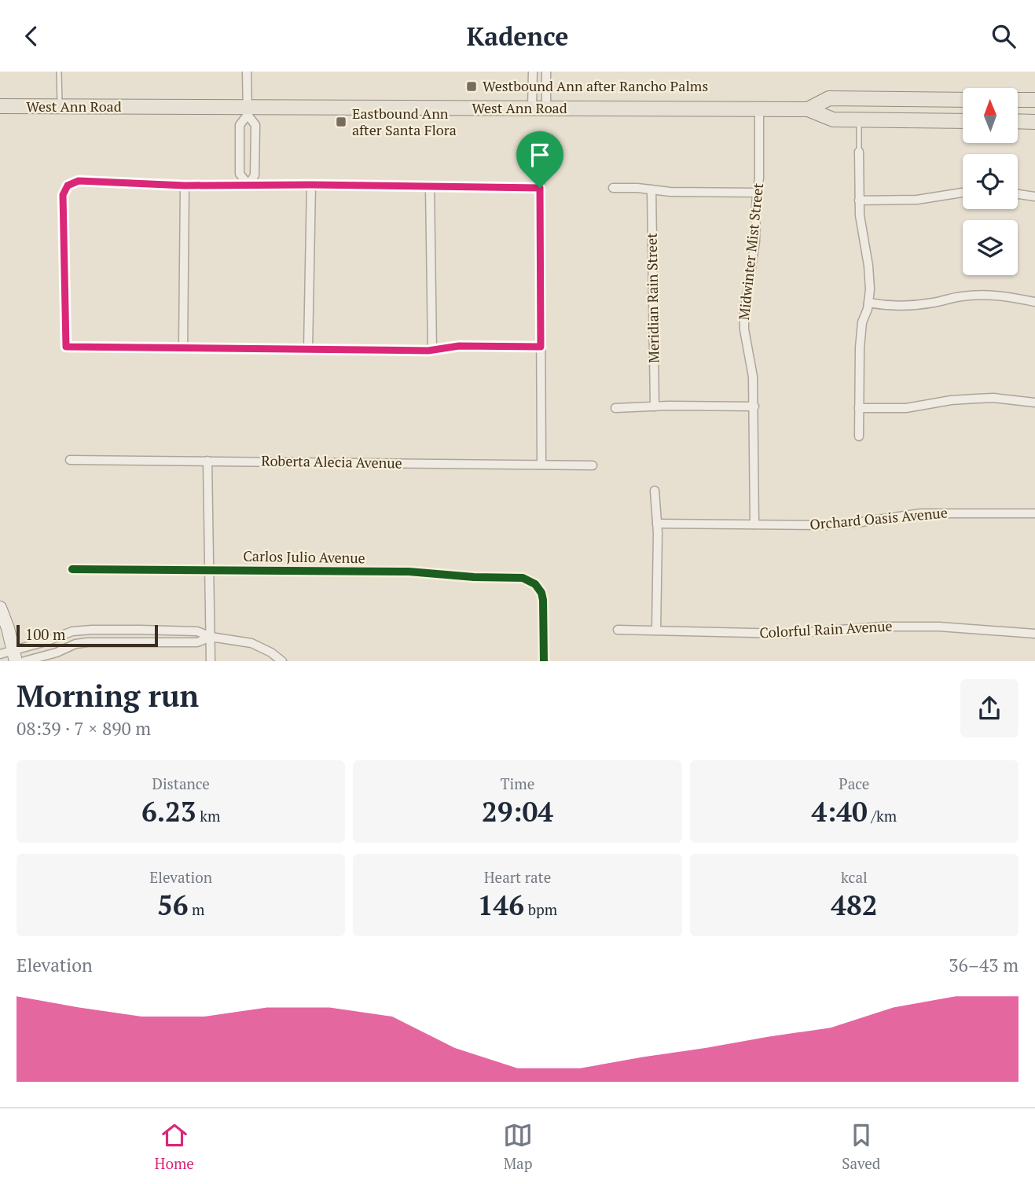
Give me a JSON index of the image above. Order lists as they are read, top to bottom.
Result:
{
  "streets": {
    "main road": ["West Ann Road"],
    "street": [
      "Midwinter Mist Street",
      "Meridian Rain Street",
      "Roberta Alecia Avenue",
      "Orchard Oasis Avenue",
      "Carlos Julio Avenue",
      "Colorful Rain Avenue"
    ]
  },
  "crossings": [
    ["West Ann Road", "Midwinter Mist Street"],
    ["Midwinter Mist Street", "Orchard Oasis Avenue"]
  ],
  "places": {
    "transit": ["Westbound Ann after Rancho Palms", "Eastbound Ann after Santa Flora"]
  },
  "scale_bar": "100 m",
  "north": "top",
  "page": {
    "header": "Kadence",
    "scale": "100 m",
    "heading": ["Morning run", "08:39 · 7 × 890 m"],
    "stats": [
      ["Distance", "6.23 km"],
      ["Time", "29:04"],
      ["Pace", "4:40 /km"],
      ["Elevation", "56 m"],
      ["Heart rate", "146 bpm"],
      ["kcal", "482"]
    ],
    "chart": ["Elevation", "36–43 m"],
    "tabs": ["Home", "Map", "Saved"]
  }
}
